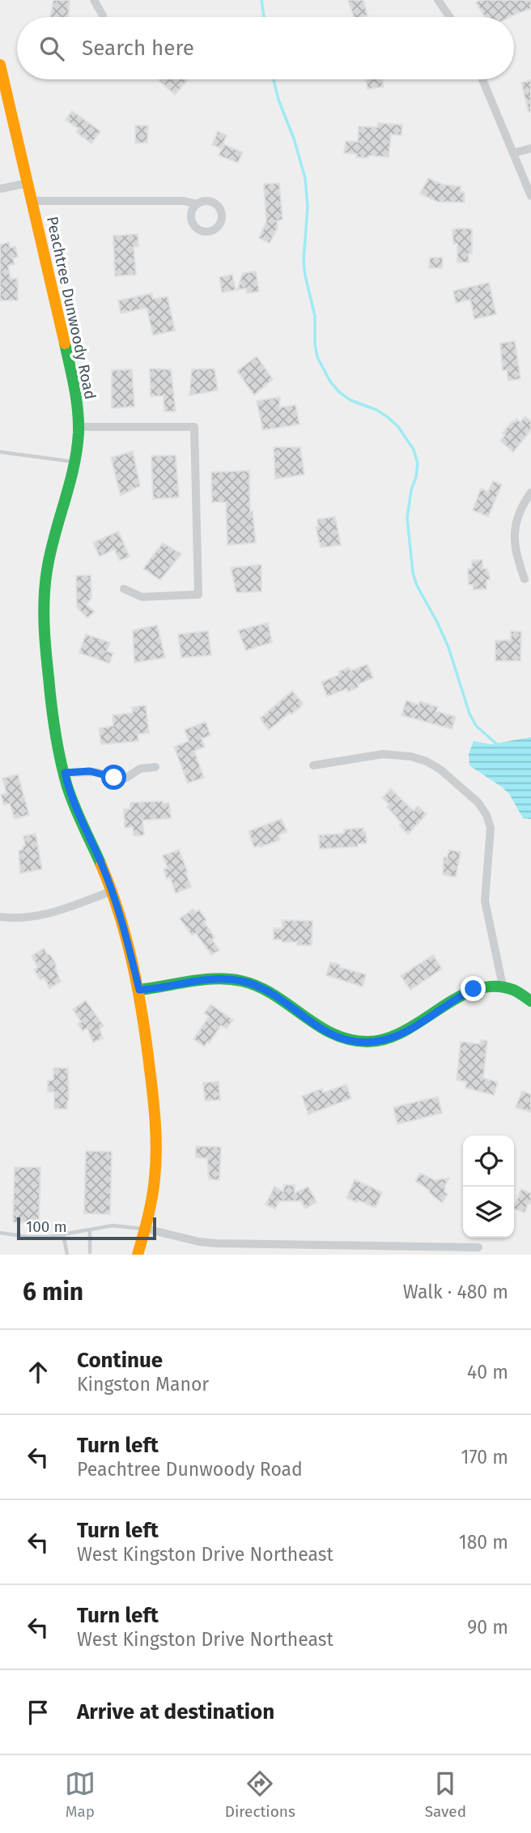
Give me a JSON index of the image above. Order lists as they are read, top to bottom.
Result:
{
  "streets": {
    "main road": ["Peachtree Dunwoody Road"]
  },
  "scale_bar": "100 m",
  "page": {
    "search": "Search here",
    "scale": "100 m",
    "heading": ["6 min", "Walk · 480 m"],
    "list": [
      ["Continue", "Kingston Manor", "40 m"],
      ["Turn left", "Peachtree Dunwoody Road", "170 m"],
      ["Turn left", "West Kingston Drive Northeast", "180 m"],
      ["Turn left", "West Kingston Drive Northeast", "90 m"],
      "Arrive at destination"
    ],
    "nav": ["Map", "Directions", "Saved"]
  }
}
